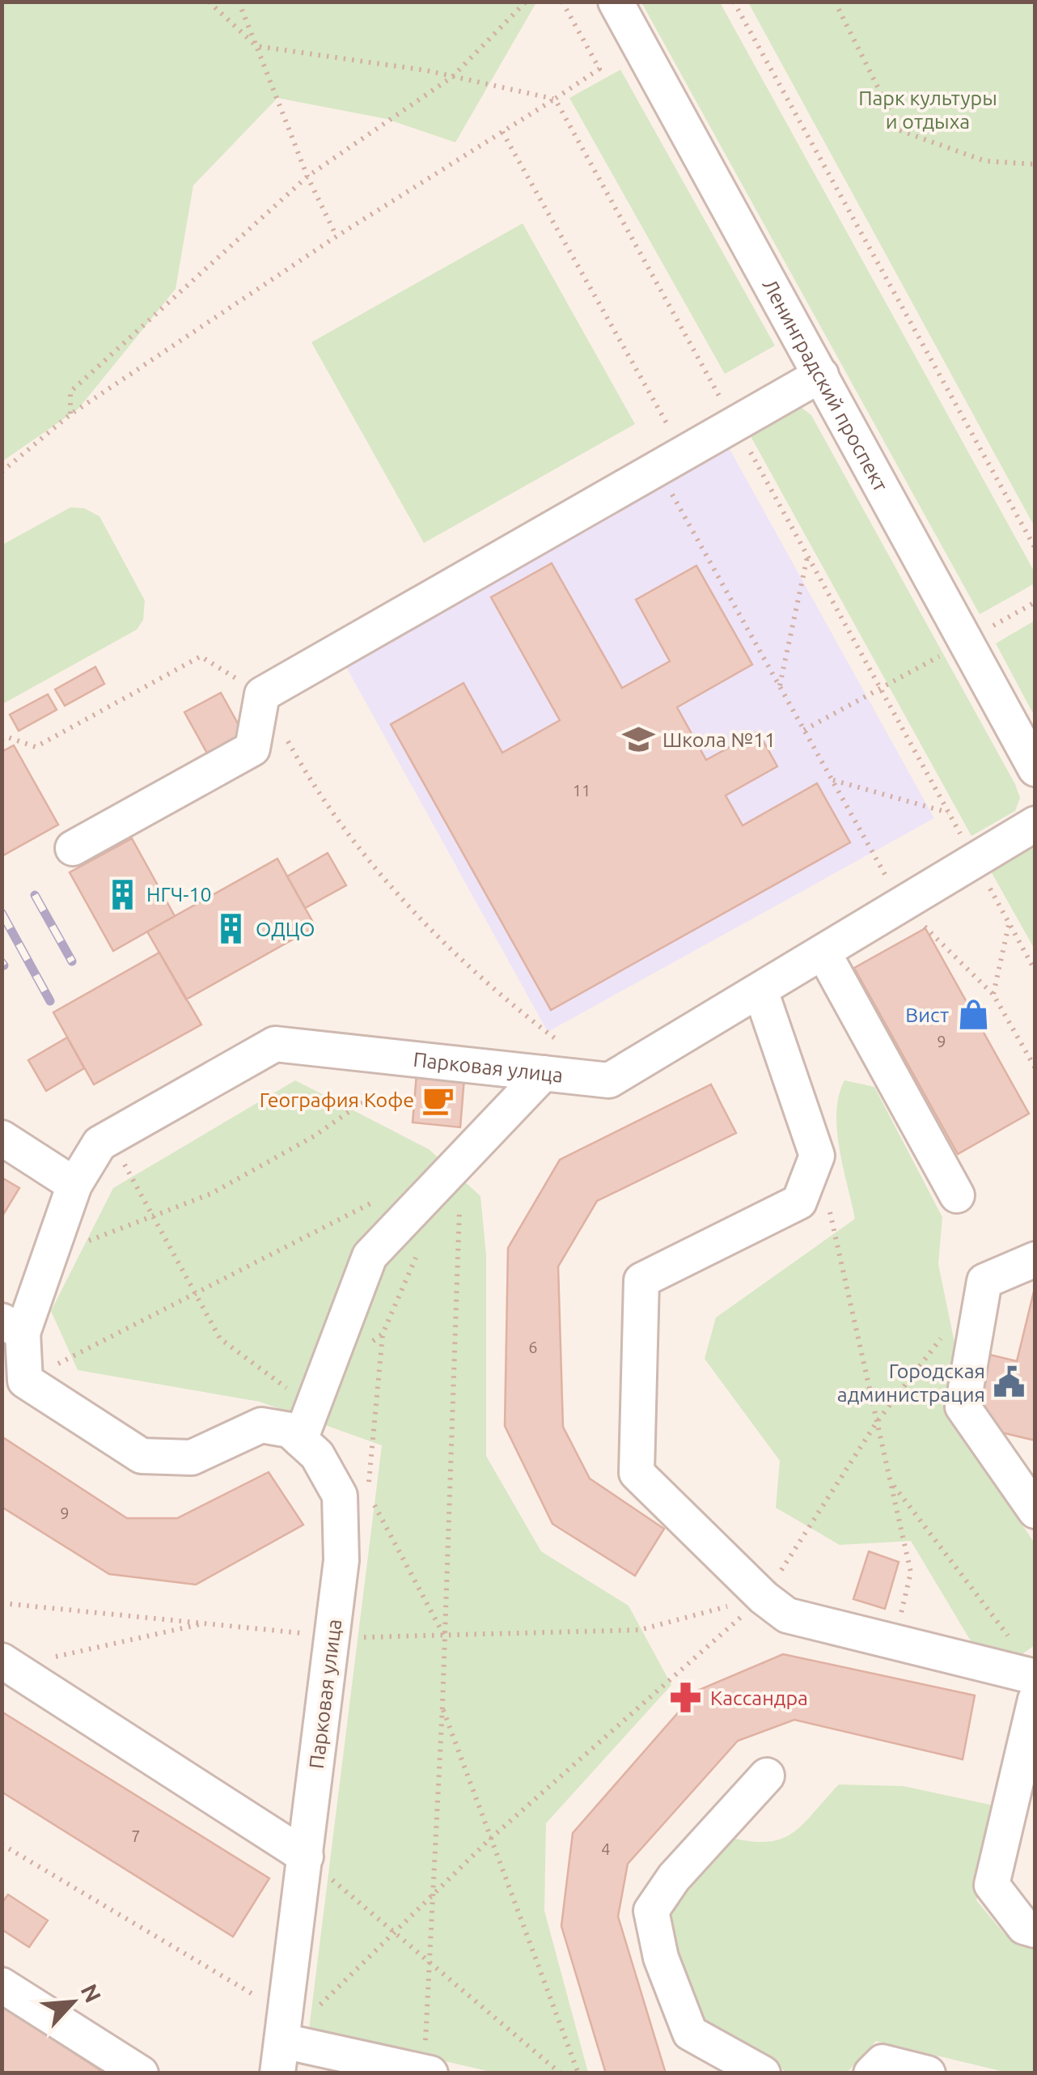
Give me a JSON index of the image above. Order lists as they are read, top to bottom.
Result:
{
  "streets": {
    "street": ["Ленинградский проспект", "Парковая улица"]
  },
  "parks": ["Парк культуры и отдыха"],
  "places": {
    "school or university": ["Школа №11"],
    "building": ["НГЧ-10", "ОДЦО"],
    "shop": ["Вист"],
    "cafe": ["География Кофе"],
    "public building": ["Городская администрация"],
    "pharmacy": ["Кассандра"]
  },
  "house_numbers": [
    "11",
    "9",
    "6",
    "9",
    "7",
    "4"
  ],
  "north": "top right"
}
